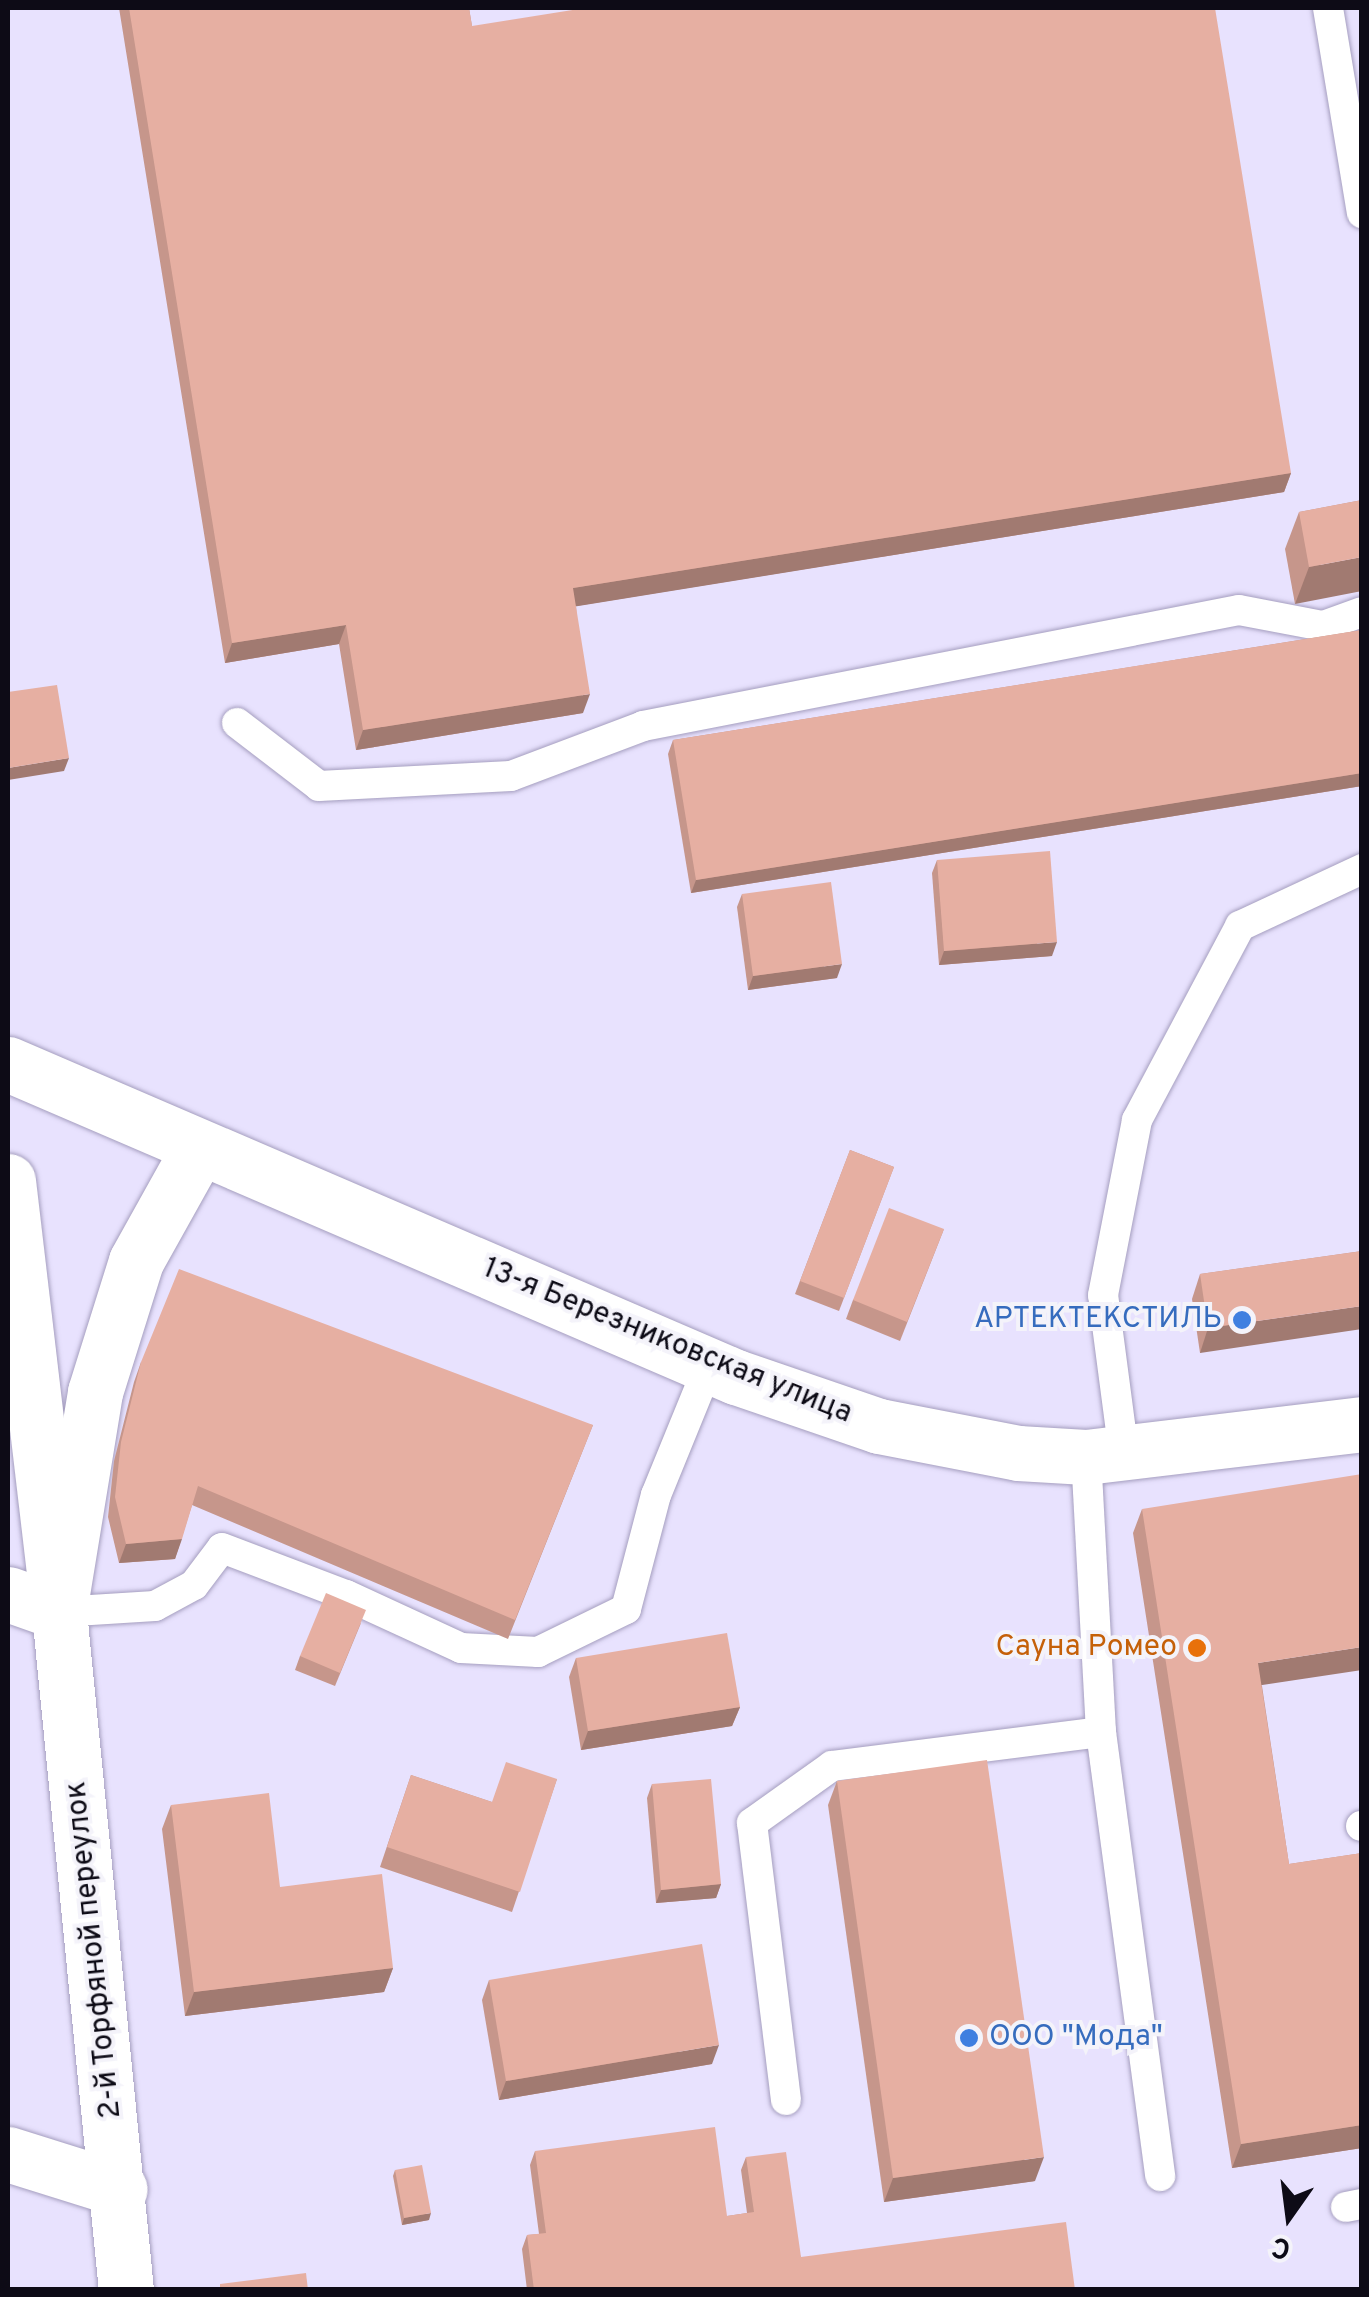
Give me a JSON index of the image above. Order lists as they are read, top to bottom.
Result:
{
  "streets": {
    "street": ["13-я Березниковская улица", "2-й Торфяной переулок"]
  },
  "crossings": [
    ["13-я Березниковская улица", "2-й Торфяной переулок"]
  ],
  "places": ["АРТЕКТЕКСТИЛЬ", "Сауна Ромео", "ООО \"Мода\""],
  "north": "bottom"
}
